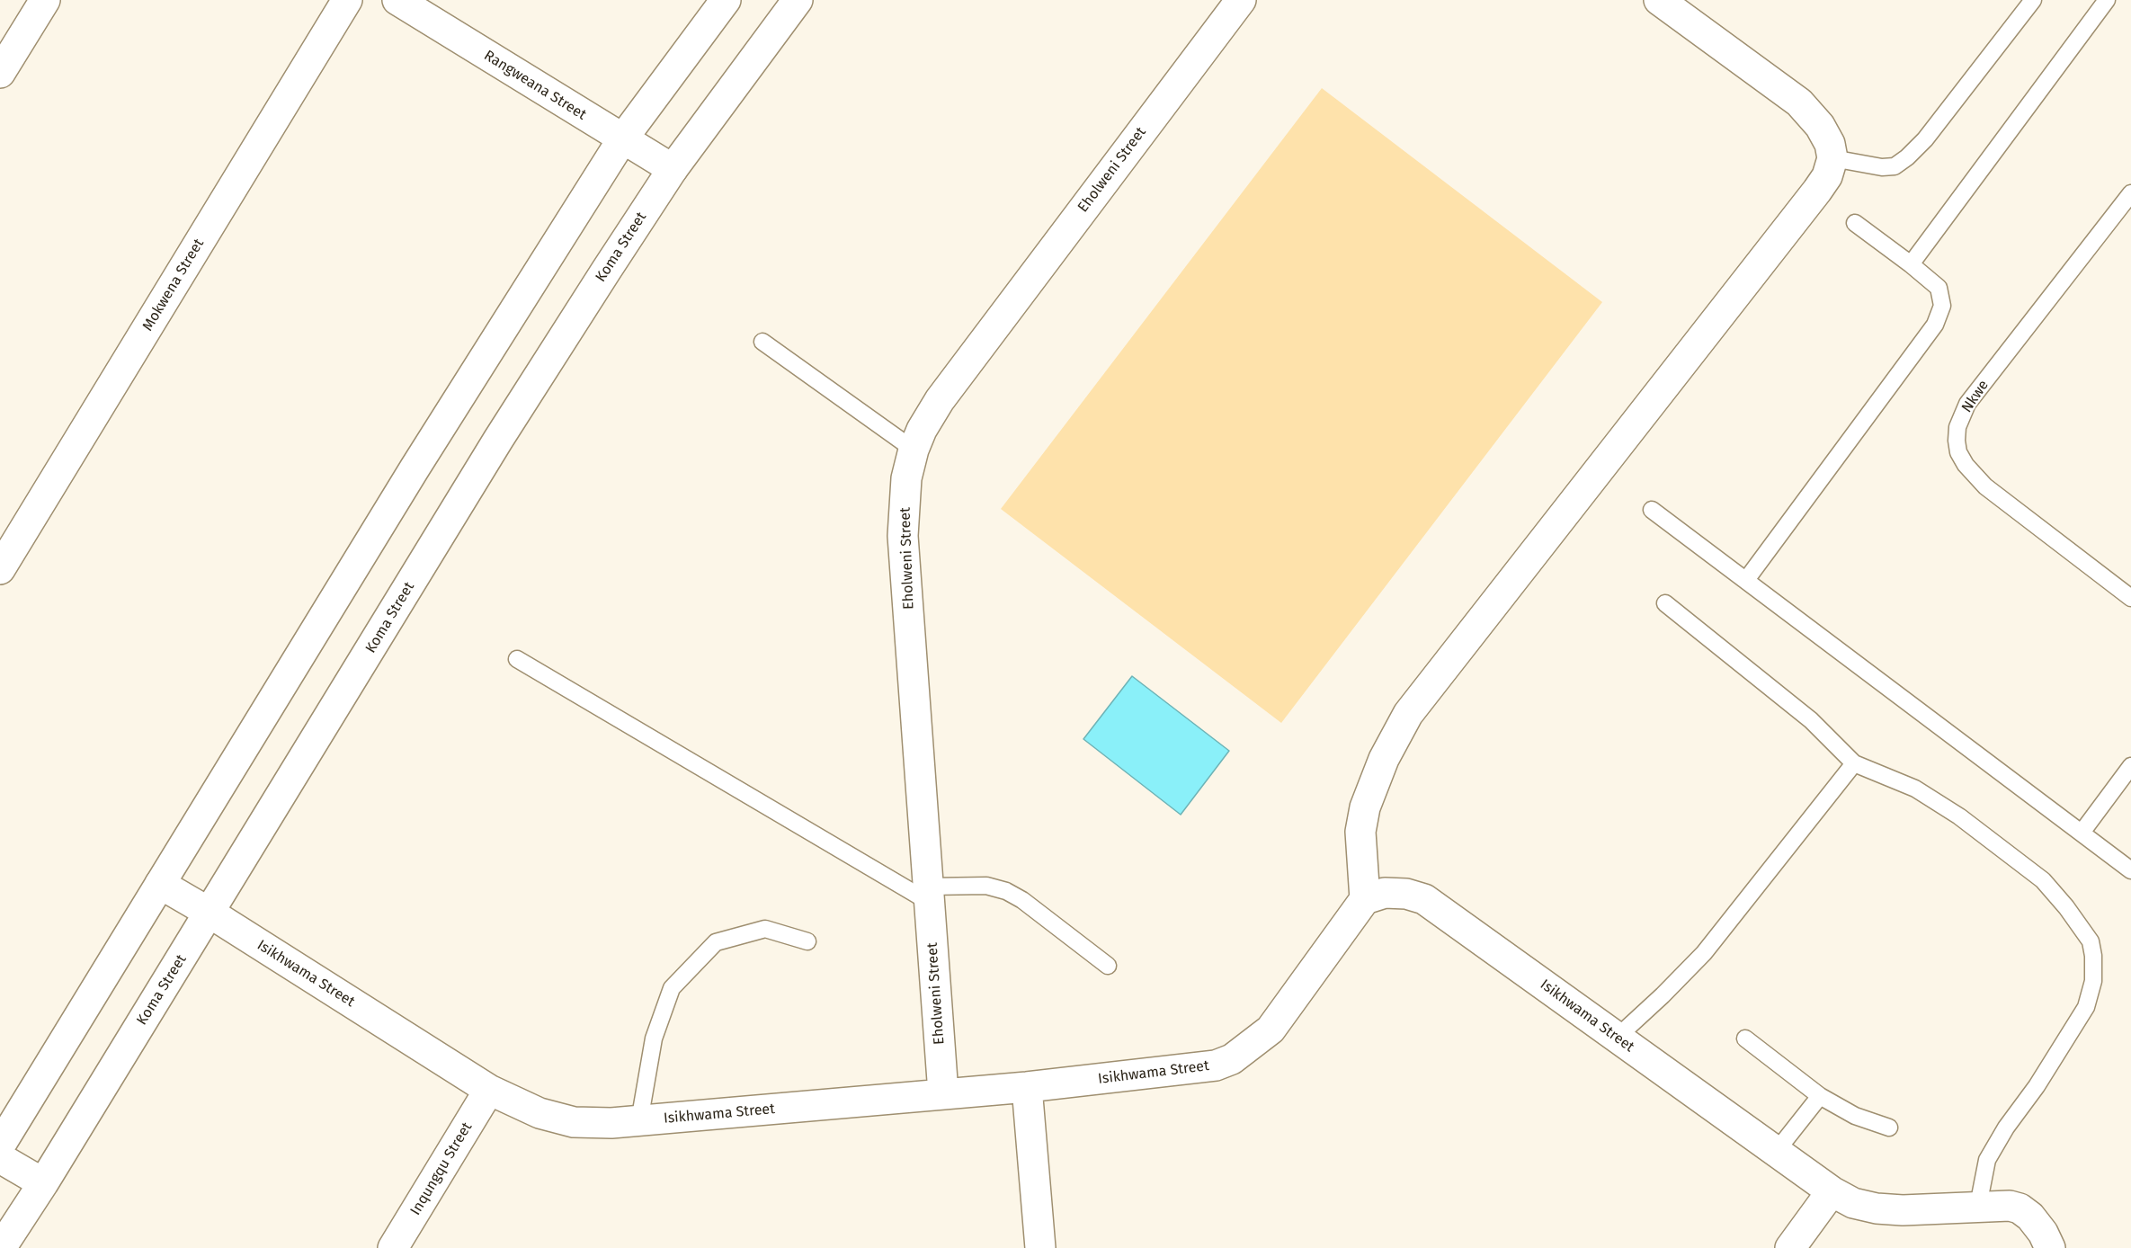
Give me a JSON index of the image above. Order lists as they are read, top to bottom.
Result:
{
  "streets": {
    "street": [
      "Rangweana Street",
      "Eholweni Street",
      "Koma Street",
      "Mokwena Street",
      "Isikhwama Street",
      "Inqungqu Street"
    ],
    "lane": ["Nkwe"]
  },
  "crossings": [
    ["Rangweana Street", "Koma Street"],
    ["Eholweni Street", "Isikhwama Street"],
    ["Koma Street", "Isikhwama Street"],
    ["Isikhwama Street", "Inqungqu Street"]
  ]
}
